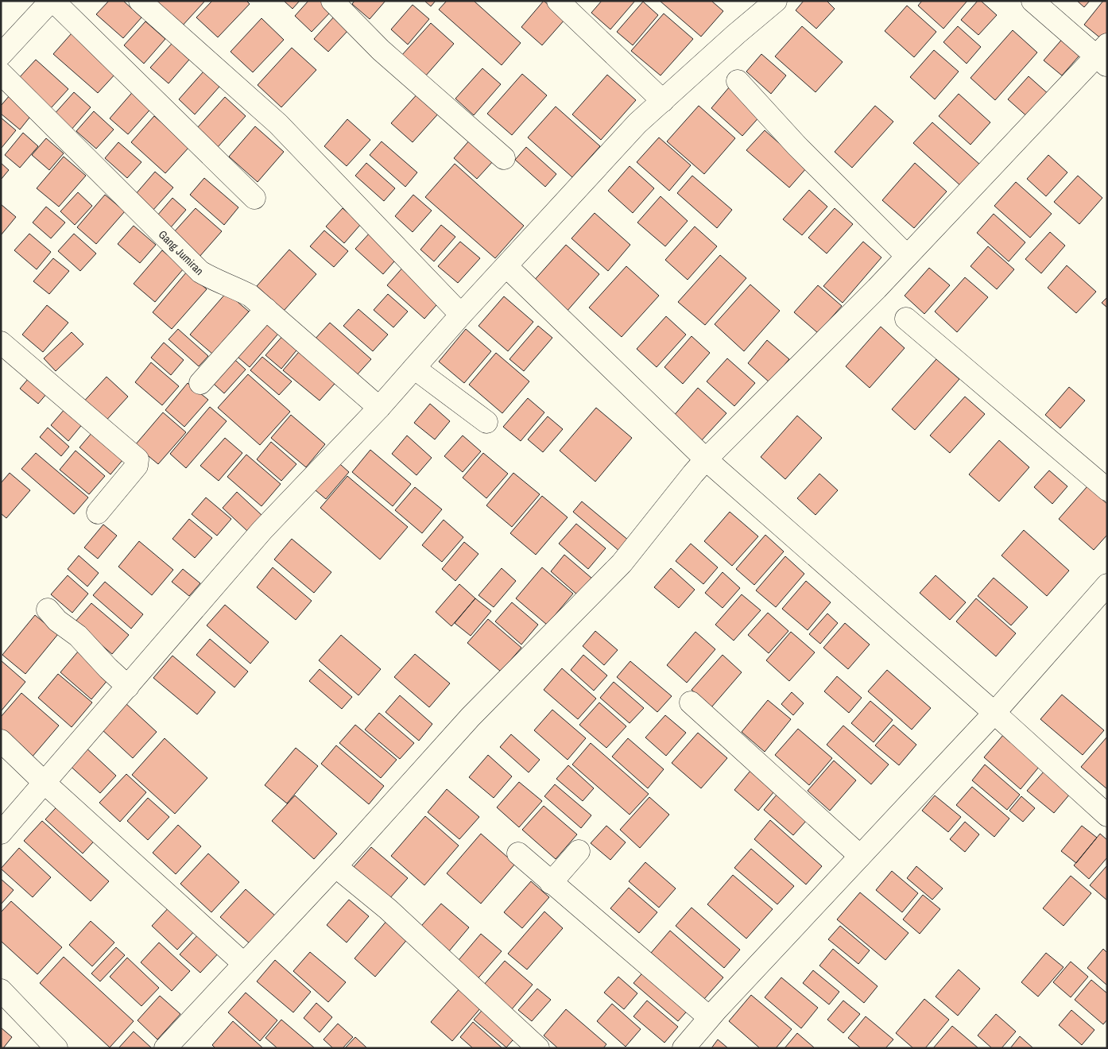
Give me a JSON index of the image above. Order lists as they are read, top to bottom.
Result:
{
  "streets": {
    "street": ["Gang Jumiran"]
  }
}
